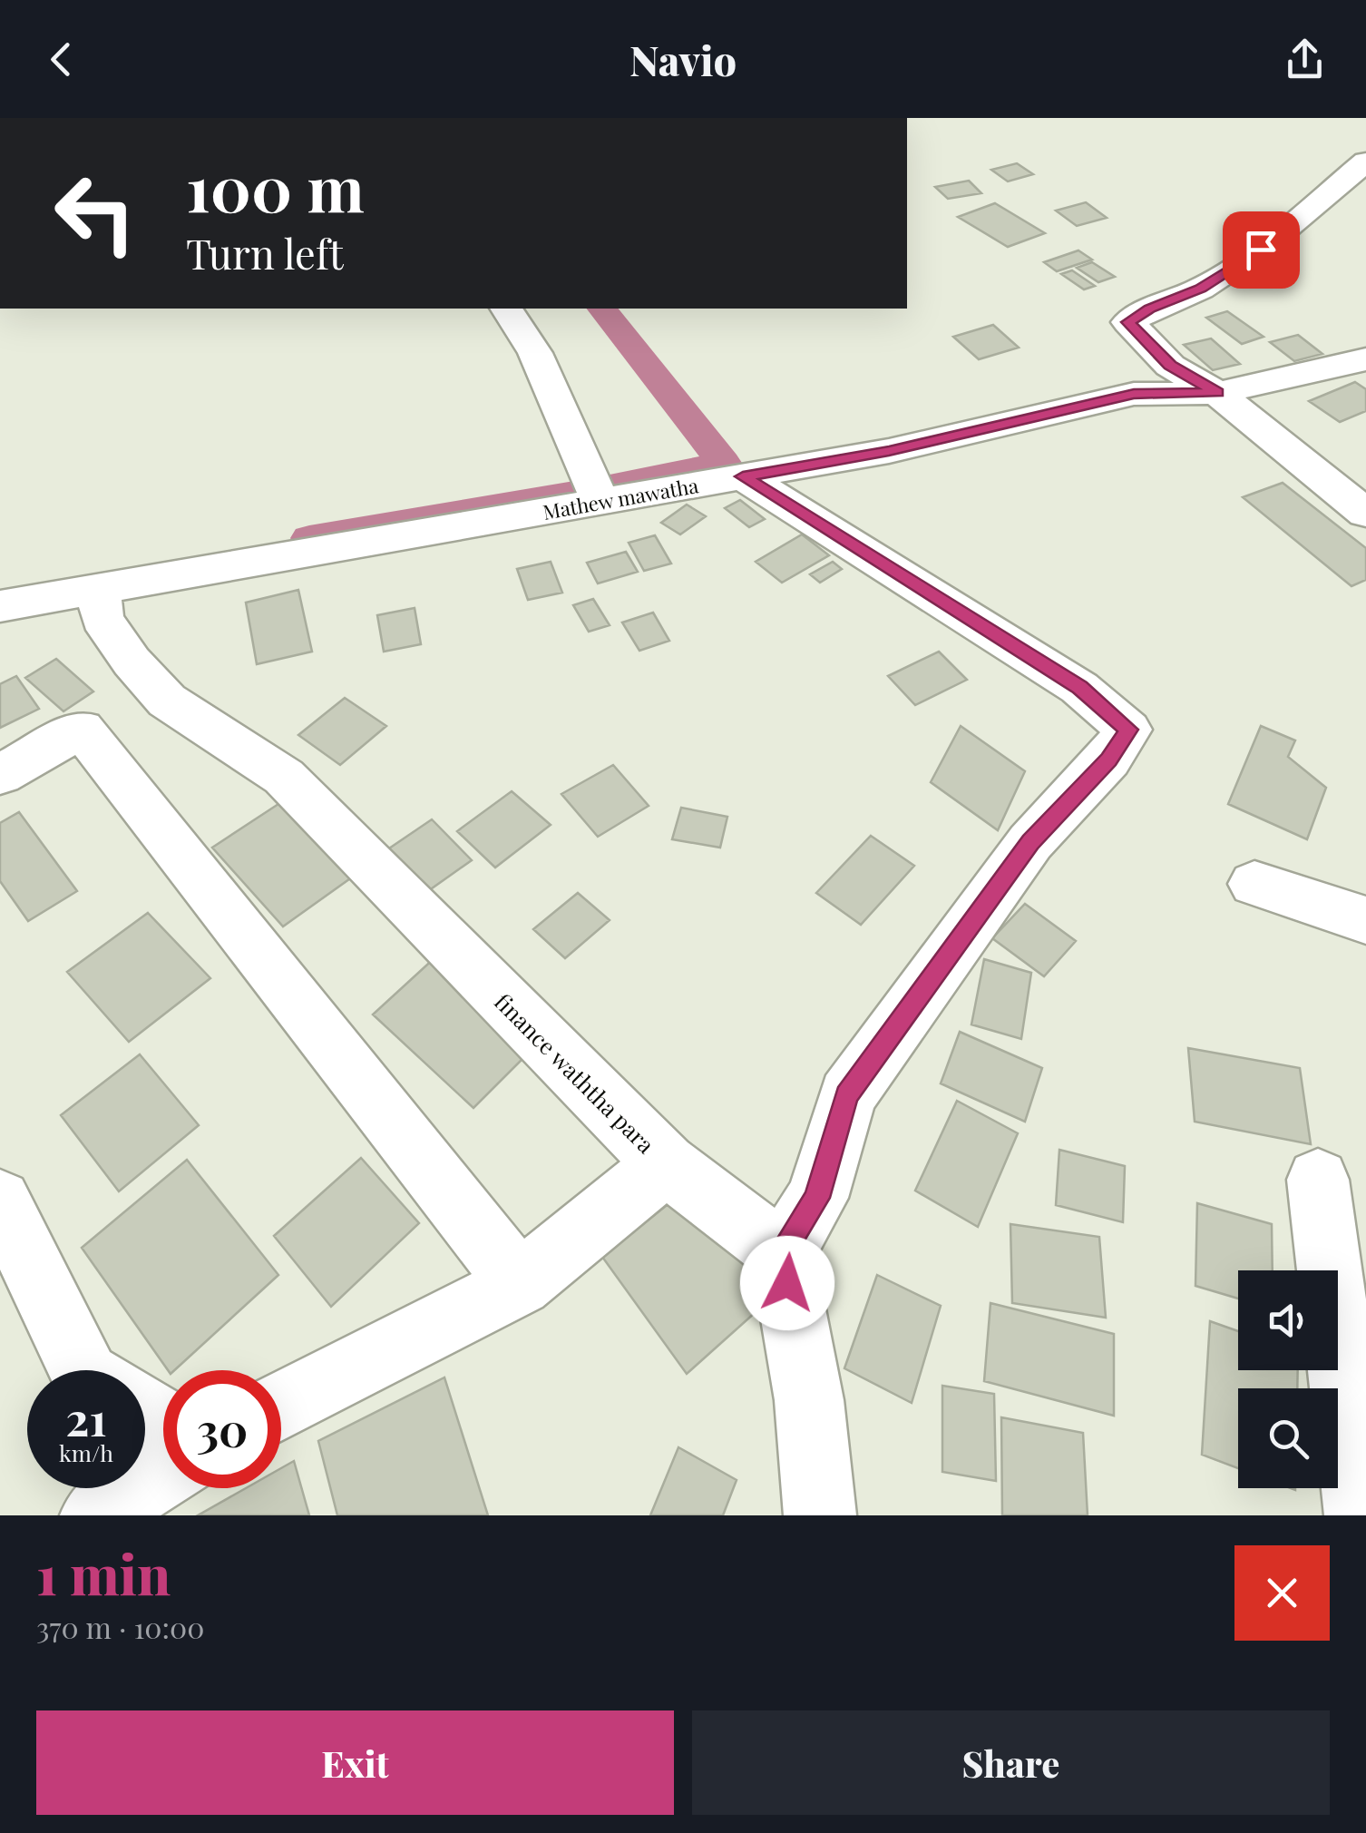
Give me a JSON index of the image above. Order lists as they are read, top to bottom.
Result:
{
  "streets": {
    "street": ["Mathew mawatha", "finance waththa para"]
  },
  "crossings": [
    ["Mathew mawatha", "finance waththa para"]
  ],
  "page": {
    "header": "Navio",
    "turn": ["100 m", "Turn left"],
    "speed": "21 km/h",
    "limit": "30",
    "heading": ["1 min", "370 m · 10:00"],
    "buttons": ["Exit", "Share"]
  }
}
